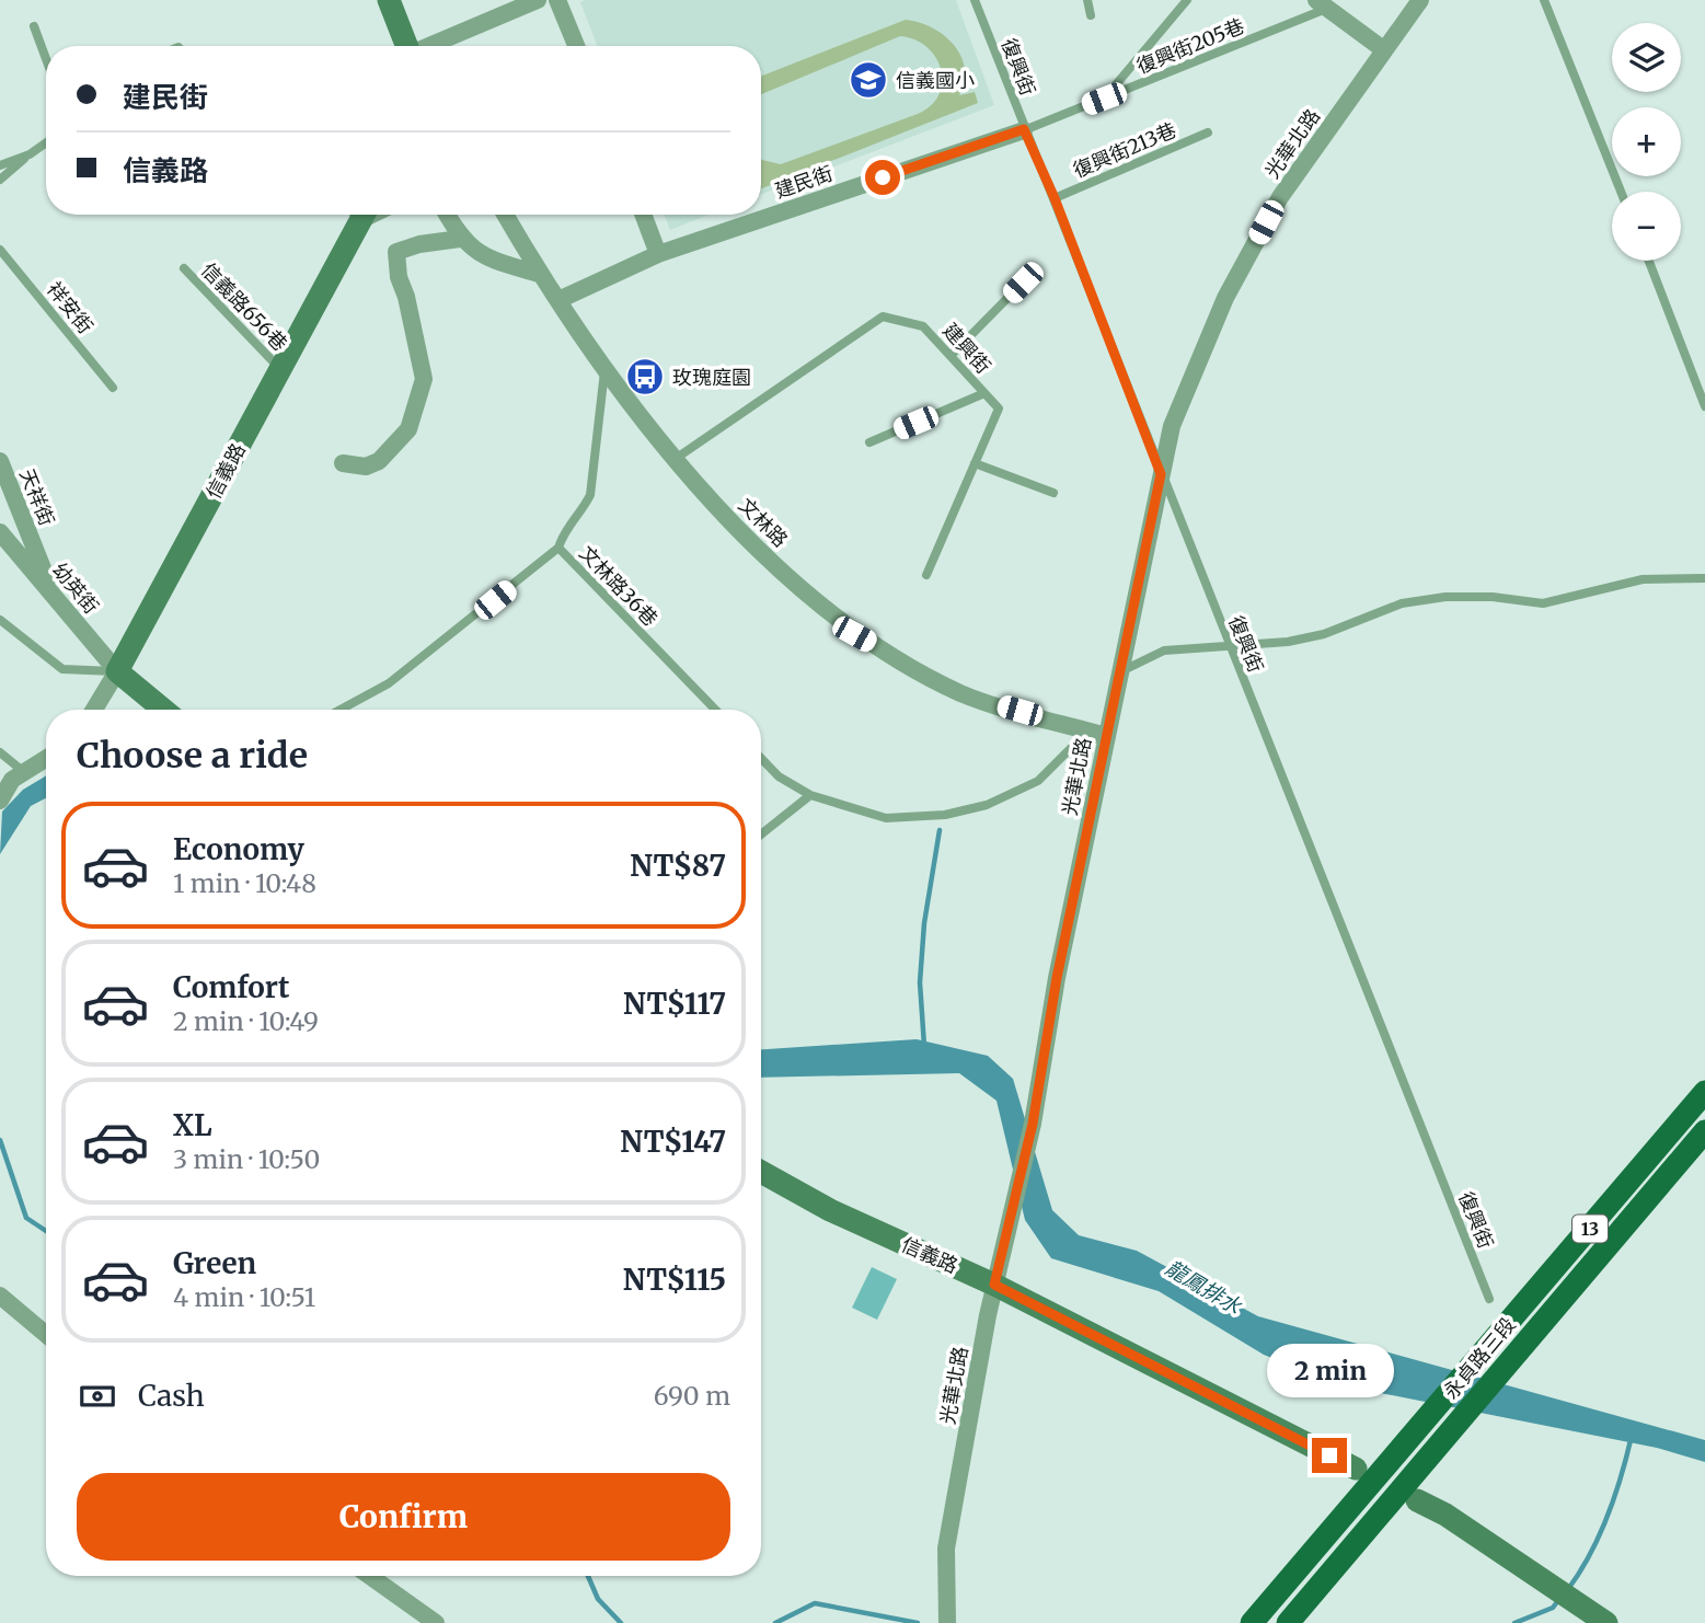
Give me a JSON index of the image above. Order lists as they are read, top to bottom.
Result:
{
  "streets": {
    "main road": ["13", "永貞路三段"],
    "street": [
      "光華北路",
      "建民街",
      "信義路",
      "天祥街",
      "文林路",
      "幼英街"
    ],
    "lane": [
      "復興街205巷",
      "復興街",
      "復興街213巷",
      "信義路656巷",
      "祥安街",
      "建興街",
      "文林路36巷"
    ]
  },
  "crossings": [
    ["復興街205巷", "復興街"],
    ["復興街205巷", "建民街"],
    ["復興街", "光華北路"],
    ["復興街", "復興街213巷"],
    ["復興街", "建民街"],
    ["光華北路", "信義路"],
    ["光華北路", "文林路"],
    ["建民街", "文林路"],
    ["信義路656巷", "信義路"],
    ["建興街", "文林路"],
    ["信義路", "幼英街"],
    ["天祥街", "幼英街"],
    ["文林路", "文林路36巷"]
  ],
  "water": ["龍鳳排水"],
  "places": {
    "school or university": ["信義國小"],
    "bus stop": ["玫瑰庭園"]
  },
  "page": {
    "map_buttons": ["+", "−"],
    "banner": ["建民街", "信義路"],
    "heading": "Choose a ride",
    "list": [
      {
        "name": "Economy",
        "note": "1 min · 10:48",
        "value": "NT$87"
      },
      {
        "name": "Comfort",
        "note": "2 min · 10:49",
        "value": "NT$117"
      },
      {
        "name": "XL",
        "note": "3 min · 10:50",
        "value": "NT$147"
      },
      {
        "name": "Green",
        "note": "4 min · 10:51",
        "value": "NT$115"
      }
    ],
    "bubble": "2 min",
    "pay": ["Cash", "690 m"],
    "buttons": "Confirm"
  }
}
